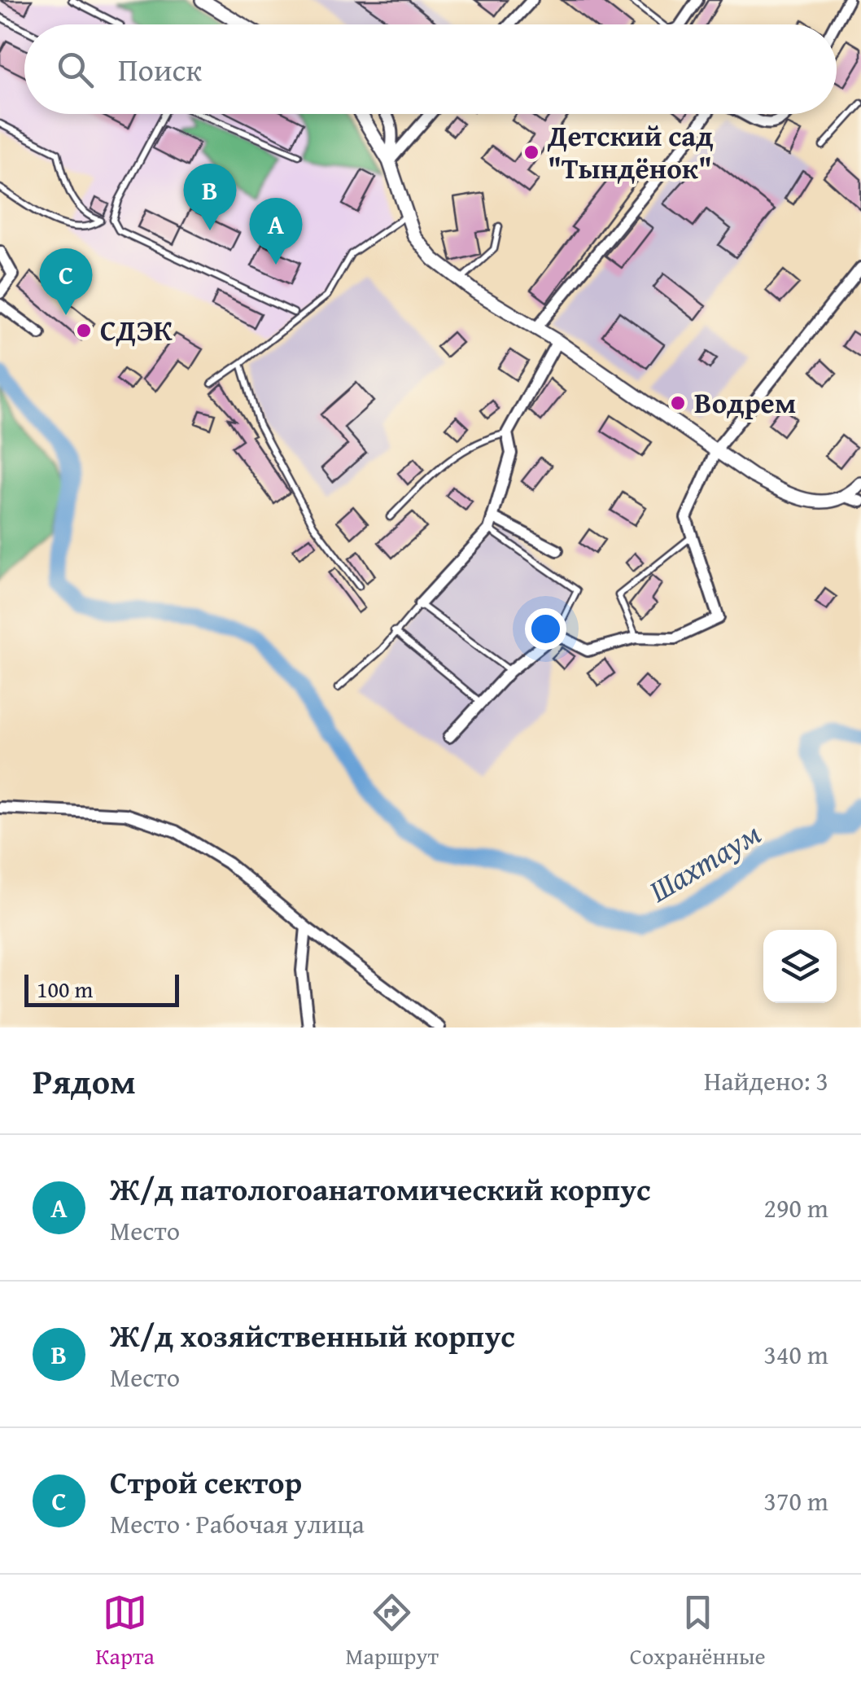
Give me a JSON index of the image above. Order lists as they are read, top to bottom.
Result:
{
  "water": ["Шахтаум"],
  "places": ["Детский сад \"Тындёнок\"", "СДЭК", "Водрем"],
  "scale_bar": "100 m",
  "page": {
    "search": "Поиск",
    "pins": ["B", "A", "C"],
    "scale": "100 m",
    "heading": ["Рядом", "Найдено: 3"],
    "list": [
      {
        "mark": "A",
        "name": "Ж/д патологоанатомический корпус",
        "note": "Место",
        "value": "290 m"
      },
      {
        "mark": "B",
        "name": "Ж/д хозяйственный корпус",
        "note": "Место",
        "value": "340 m"
      },
      {
        "mark": "C",
        "name": "Строй сектор",
        "note": "Место · Рабочая улица",
        "value": "370 m"
      }
    ],
    "nav": ["Карта", "Маршрут", "Сохранённые"]
  }
}
